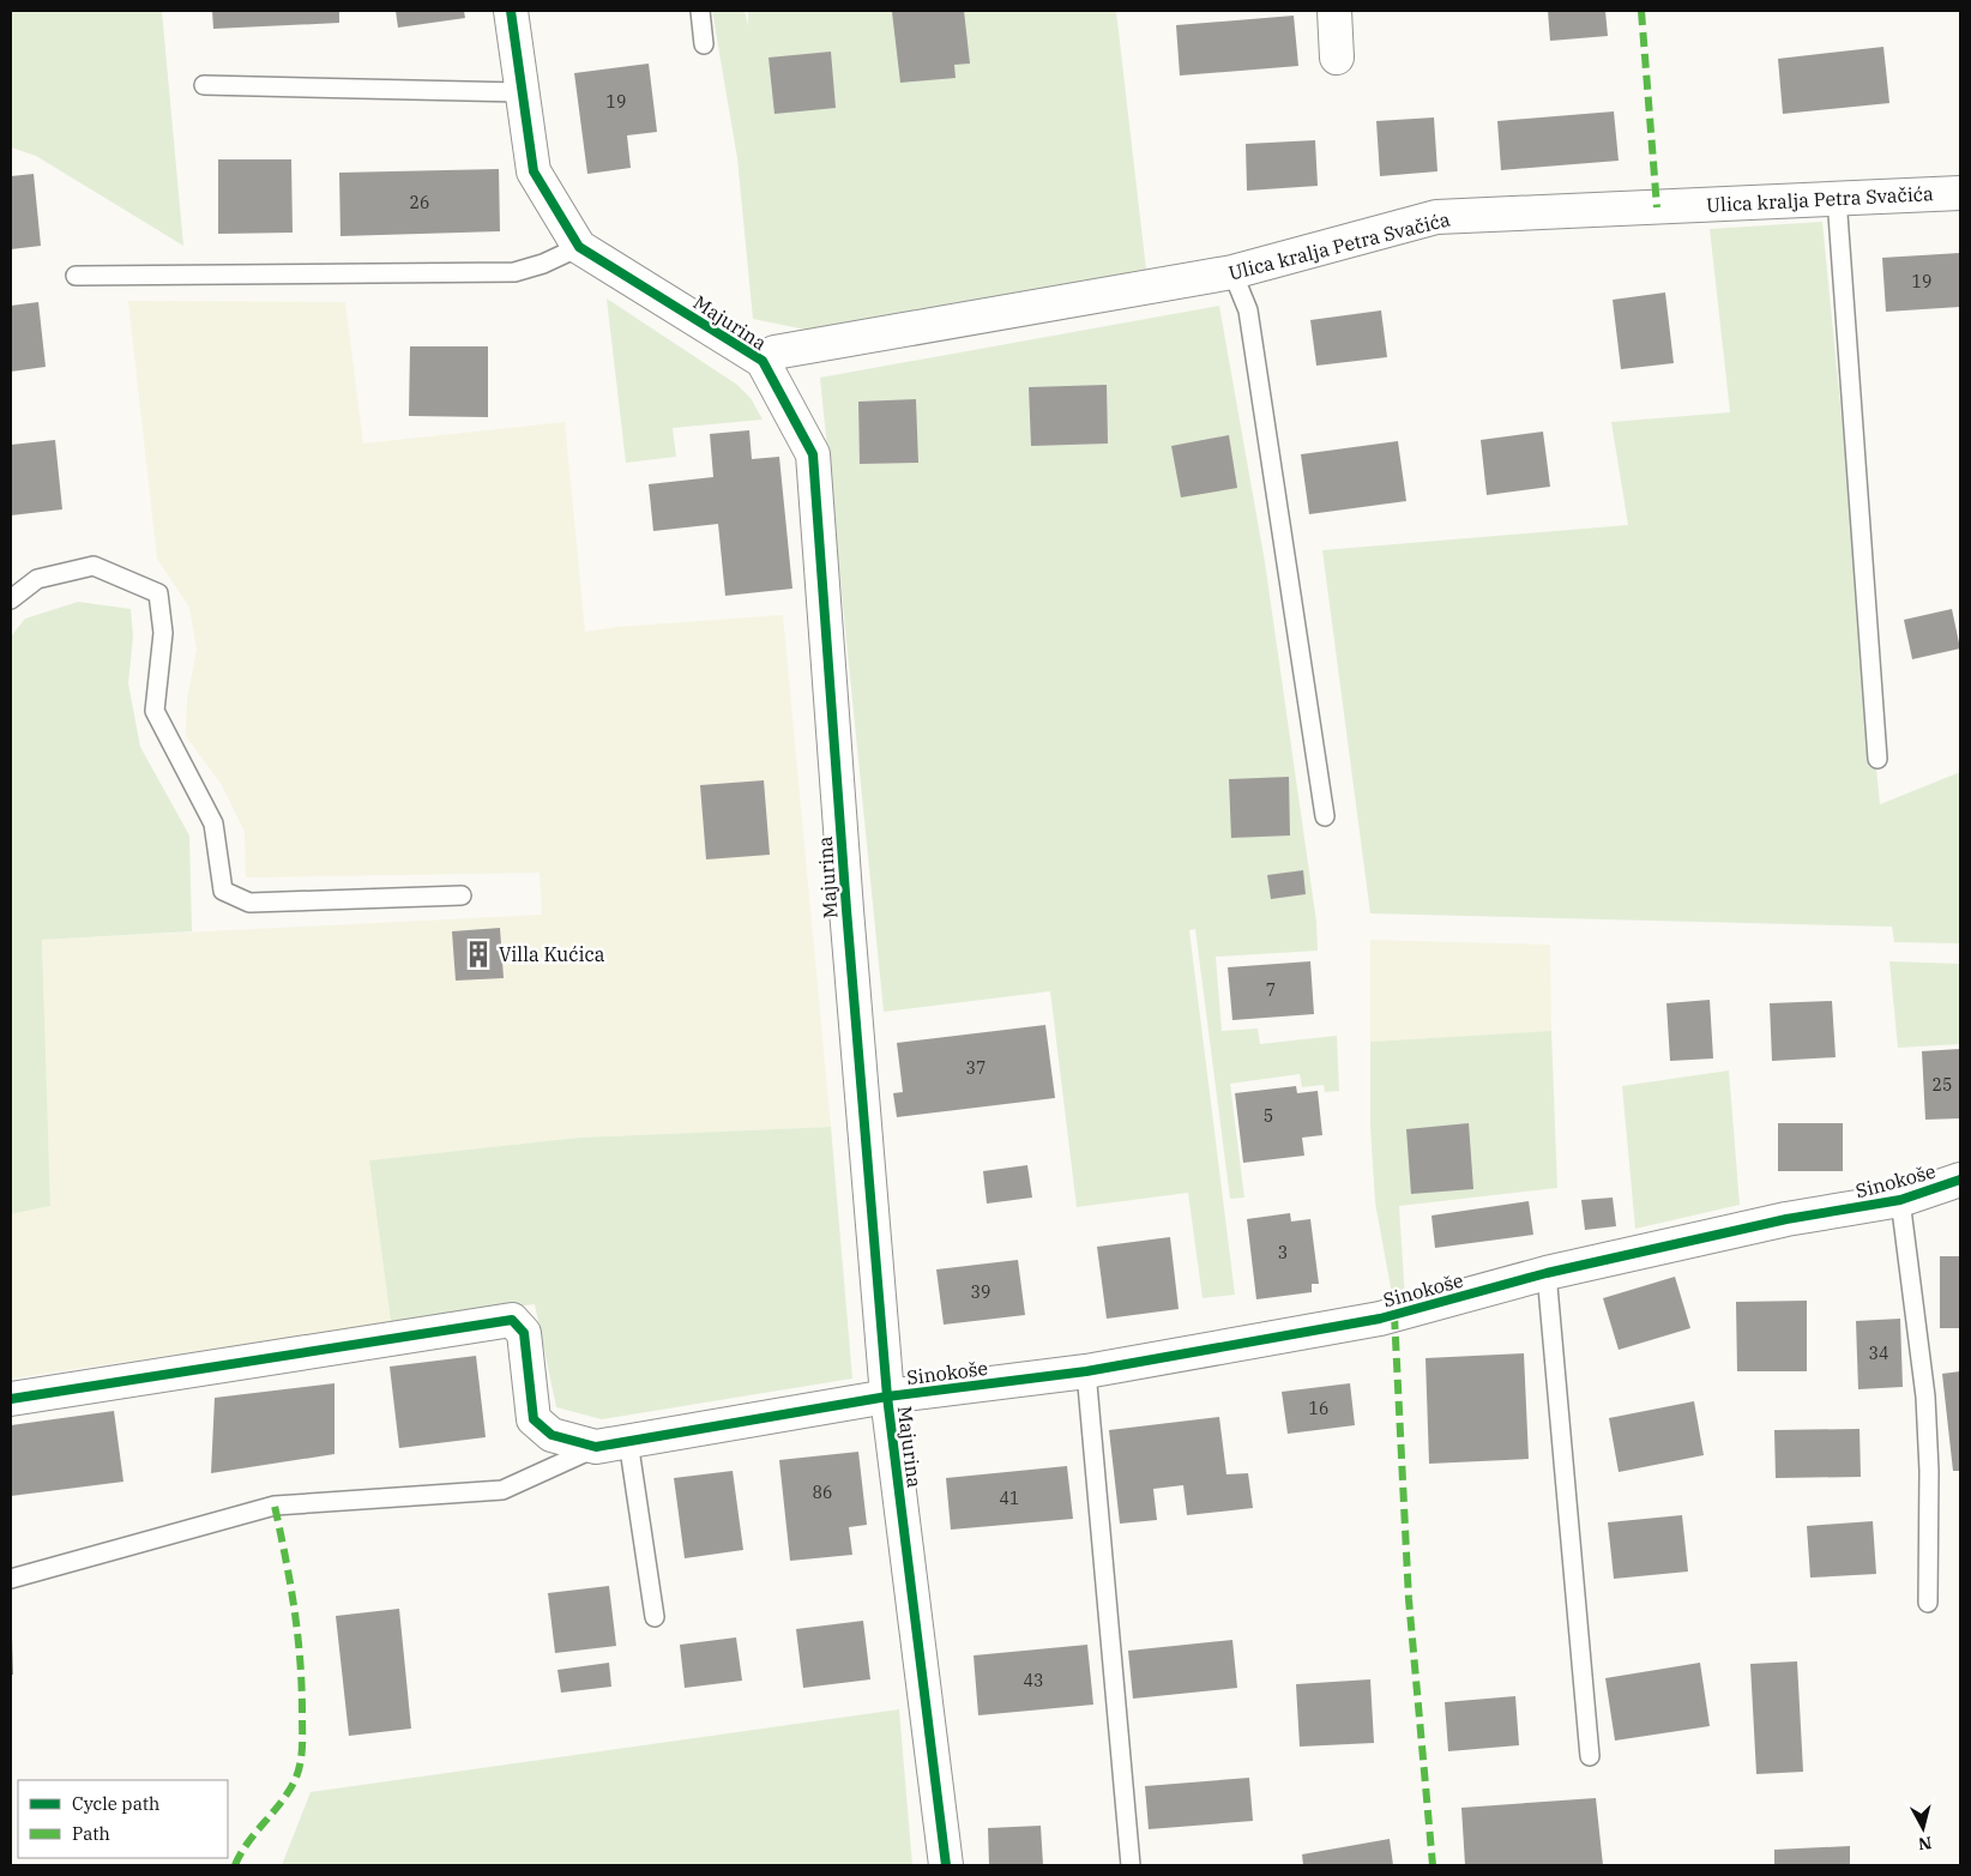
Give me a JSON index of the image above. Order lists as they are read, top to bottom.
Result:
{
  "streets": {
    "street": ["Ulica kralja Petra Svačića", "Majurina", "Sinokoše"]
  },
  "crossings": [
    ["Ulica kralja Petra Svačića", "Majurina"],
    ["Majurina", "Sinokoše"]
  ],
  "places": {
    "building": ["Villa Kućica"]
  },
  "house_numbers": [
    "19",
    "26",
    "19",
    "7",
    "37",
    "25",
    "5",
    "3",
    "39",
    "34",
    "16",
    "86",
    "41",
    "43"
  ],
  "legend": ["Cycle path", "Path"],
  "north": "bottom"
}
